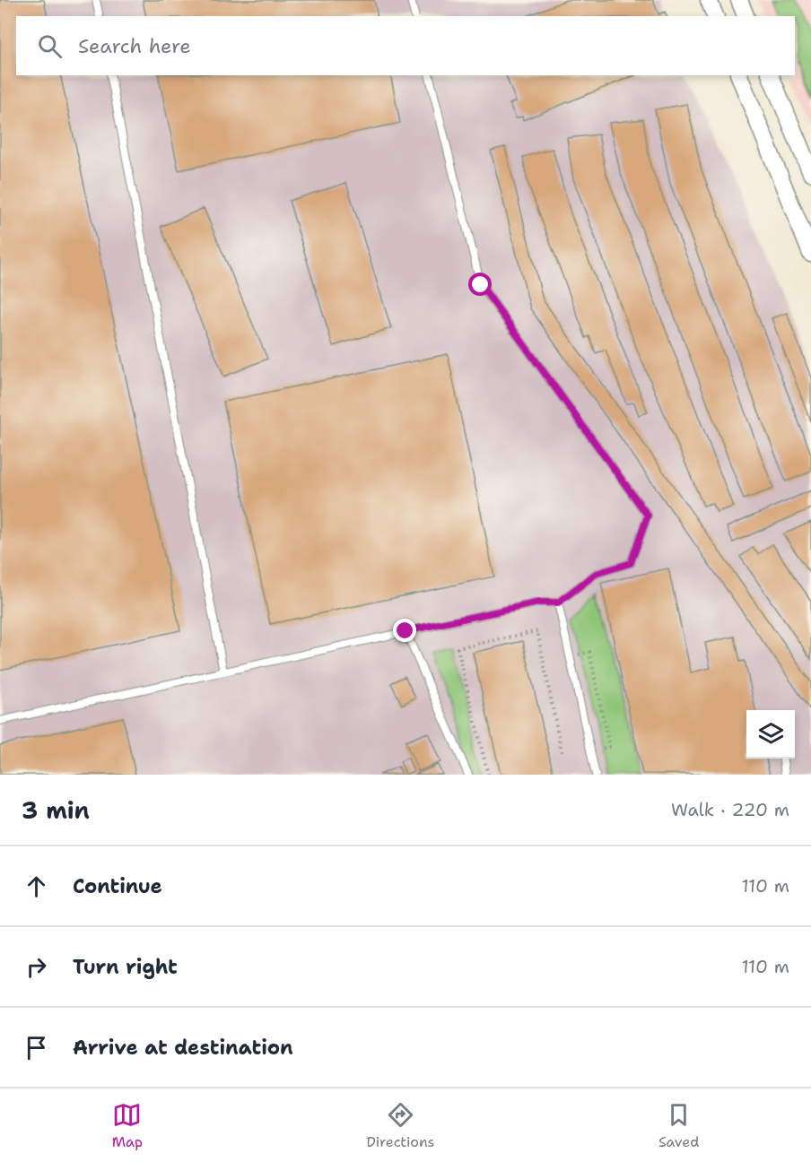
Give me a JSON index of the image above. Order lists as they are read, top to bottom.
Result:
{
  "page": {
    "search": "Search here",
    "heading": ["3 min", "Walk · 220 m"],
    "list": [
      ["Continue", "110 m"],
      ["Turn right", "110 m"],
      "Arrive at destination"
    ],
    "nav": ["Map", "Directions", "Saved"]
  }
}
